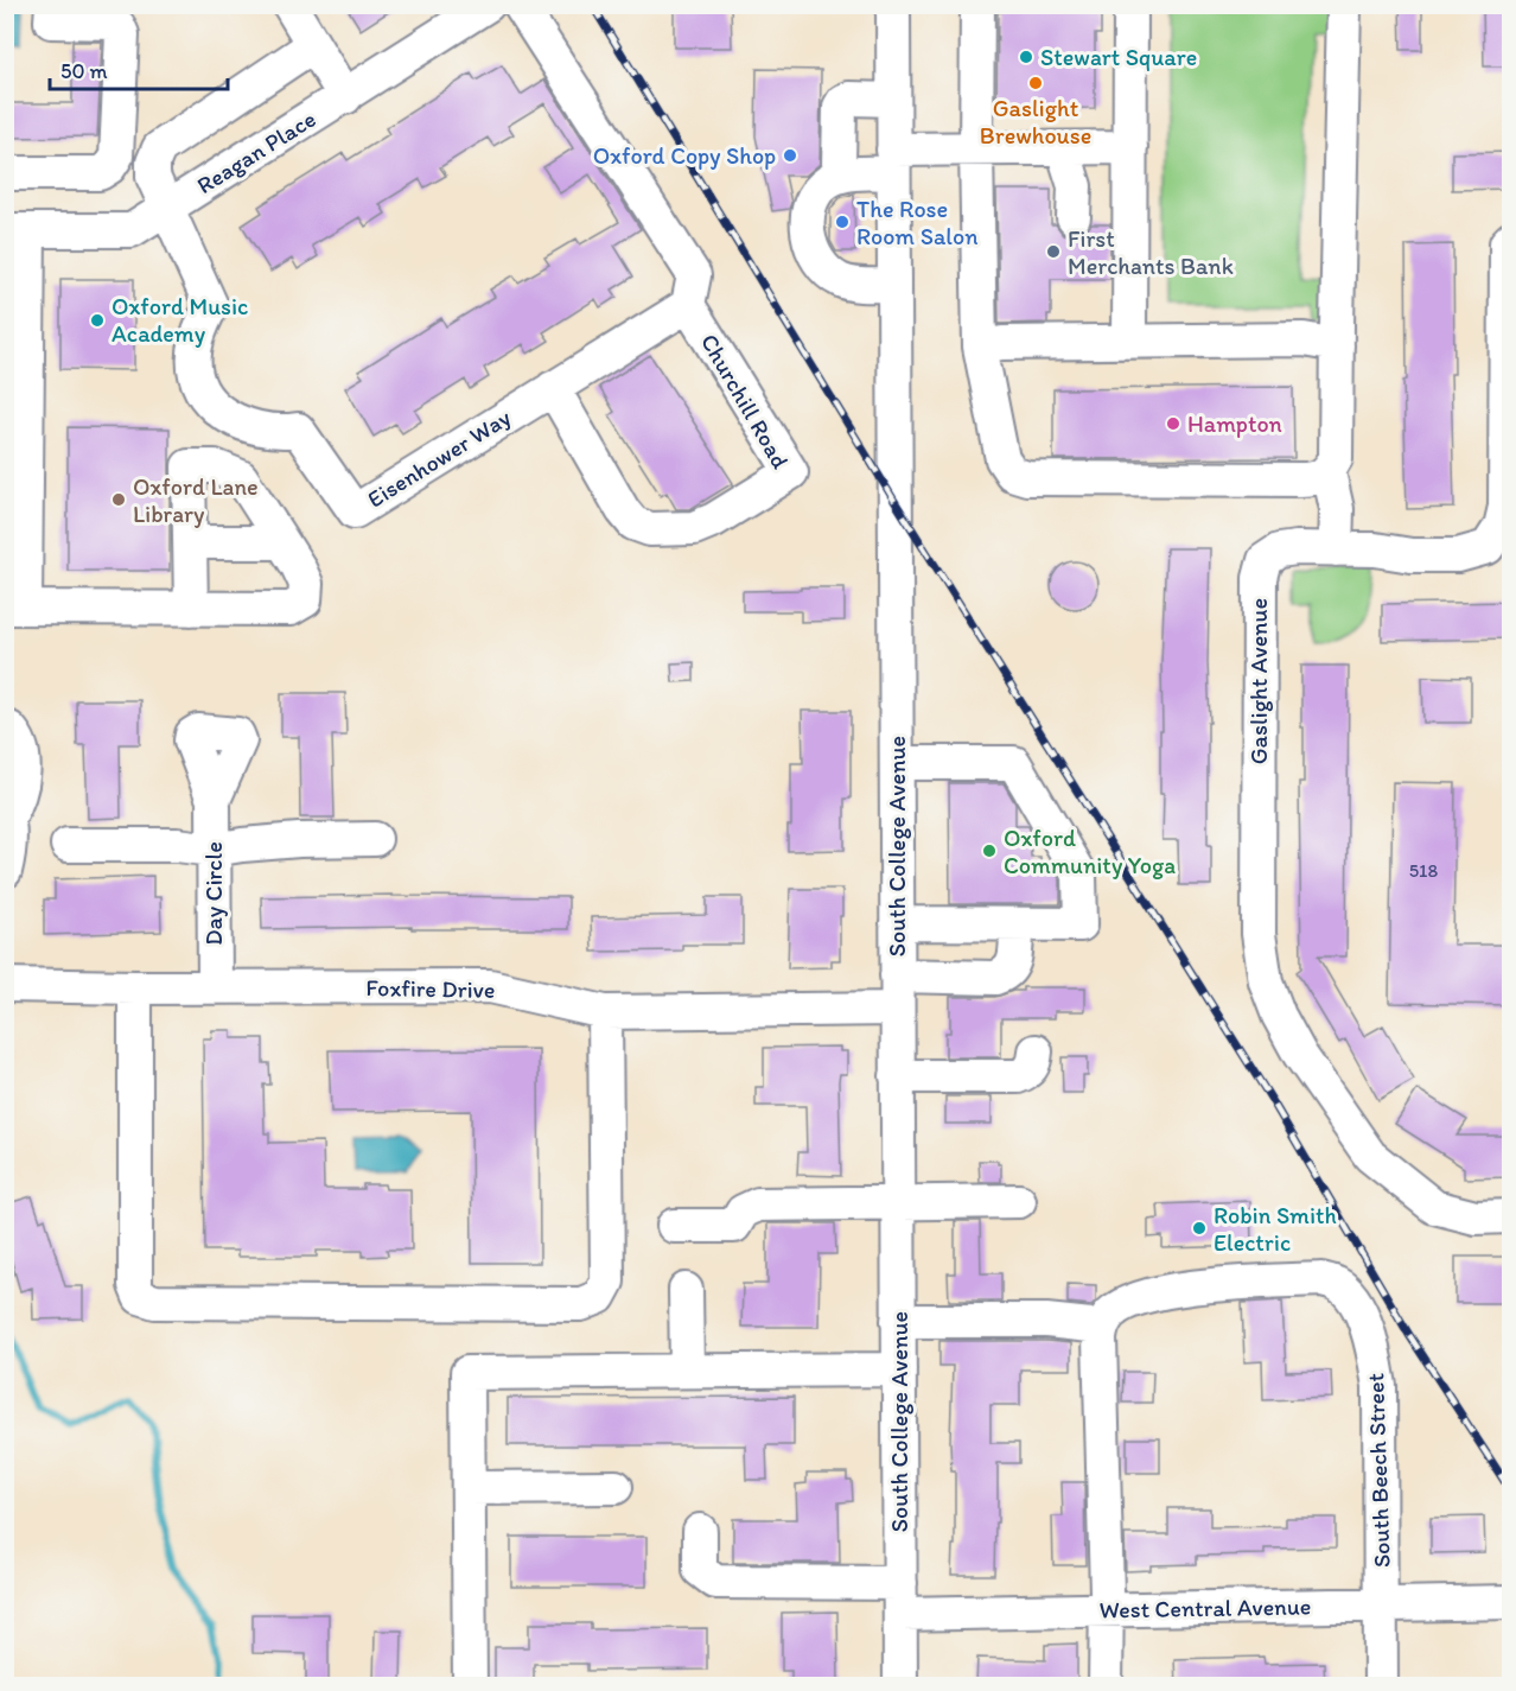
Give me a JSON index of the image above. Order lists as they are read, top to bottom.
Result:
{
  "streets": {
    "street": [
      "Reagan Place",
      "Churchill Road",
      "Eisenhower Way",
      "Gaslight Avenue",
      "South College Avenue",
      "Day Circle",
      "Foxfire Drive",
      "South Beech Street",
      "West Central Avenue"
    ]
  },
  "crossings": [
    ["Reagan Place", "Eisenhower Way"],
    ["Churchill Road", "Eisenhower Way"],
    ["South College Avenue", "Foxfire Drive"],
    ["South College Avenue", "West Central Avenue"],
    ["Day Circle", "Foxfire Drive"],
    ["South Beech Street", "West Central Avenue"]
  ],
  "places": [
    "Stewart Square",
    "Gaslight Brewhouse",
    "Oxford Copy Shop",
    "The Rose Room Salon",
    "First Merchants Bank",
    "Oxford Music Academy",
    "Hampton",
    "Oxford Lane Library",
    "Oxford Community Yoga",
    "Robin Smith Electric"
  ],
  "house_numbers": ["518"],
  "scale_bar": "50 m"
}
